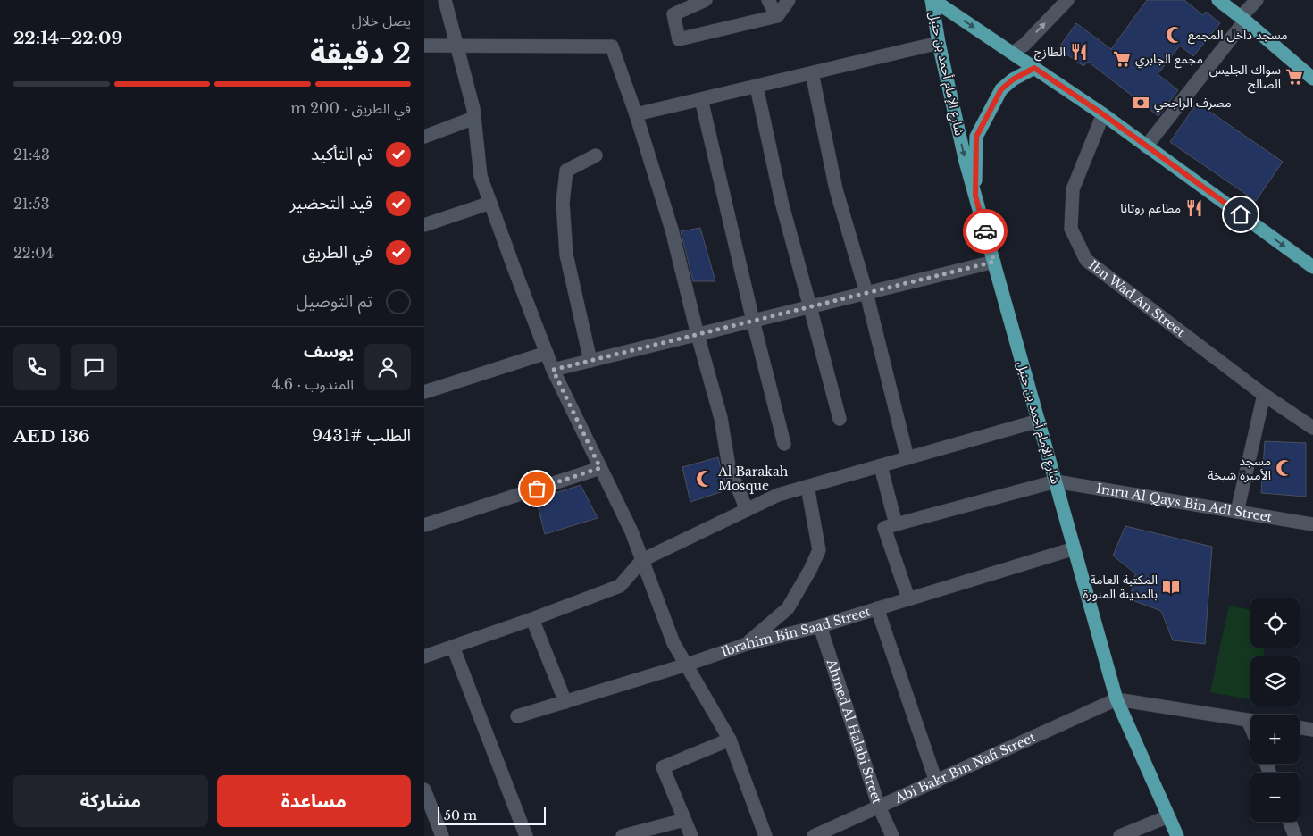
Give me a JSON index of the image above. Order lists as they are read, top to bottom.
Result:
{
  "streets": {
    "main road": ["شارع الإمام أحمد بن حنبل"],
    "street": [
      "Ibn Wad An Street",
      "Imru Al Qays Bin Adl Street",
      "Ibrahim Bin Saad Street",
      "Ahmed Al Halabi Street",
      "Abi Bakr Bin Nafi Street"
    ]
  },
  "crossings": [
    ["شارع الإمام أحمد بن حنبل", "Imru Al Qays Bin Adl Street"],
    ["شارع الإمام أحمد بن حنبل", "Ibrahim Bin Saad Street"],
    ["شارع الإمام أحمد بن حنبل", "Abi Bakr Bin Nafi Street"],
    ["Ibrahim Bin Saad Street", "Ahmed Al Halabi Street"],
    ["Ahmed Al Halabi Street", "Abi Bakr Bin Nafi Street"]
  ],
  "places": {
    "mosque": ["مسجد داخل المجمع", "مسجد الأميرة شيخة", "Al Barakah Mosque"],
    "restaurant": ["الطازج", "مطاعم روتانا"],
    "supermarket": ["مجمع الجابري", "سواك الجليس الصالح"],
    "bank": ["مصرف الراجحي"],
    "library": ["المكتبة العامة بالمدينة المنورة"]
  },
  "scale_bar": "50 m",
  "page": {
    "heading": ["2 دقيقة", "يصل خلال", "22:09–22:14"],
    "panel": [
      "يوسف",
      "المندوب · 4.6",
      "الطلب #9431",
      "AED 136"
    ],
    "bar": "في الطريق · 200 m",
    "list": [
      ["تم التأكيد", "21:43"],
      ["قيد التحضير", "21:53"],
      ["في الطريق", "22:04"],
      "تم التوصيل"
    ],
    "map_buttons": ["+", "−"],
    "buttons": ["مساعدة", "مشاركة"],
    "scale": "50 m"
  }
}
